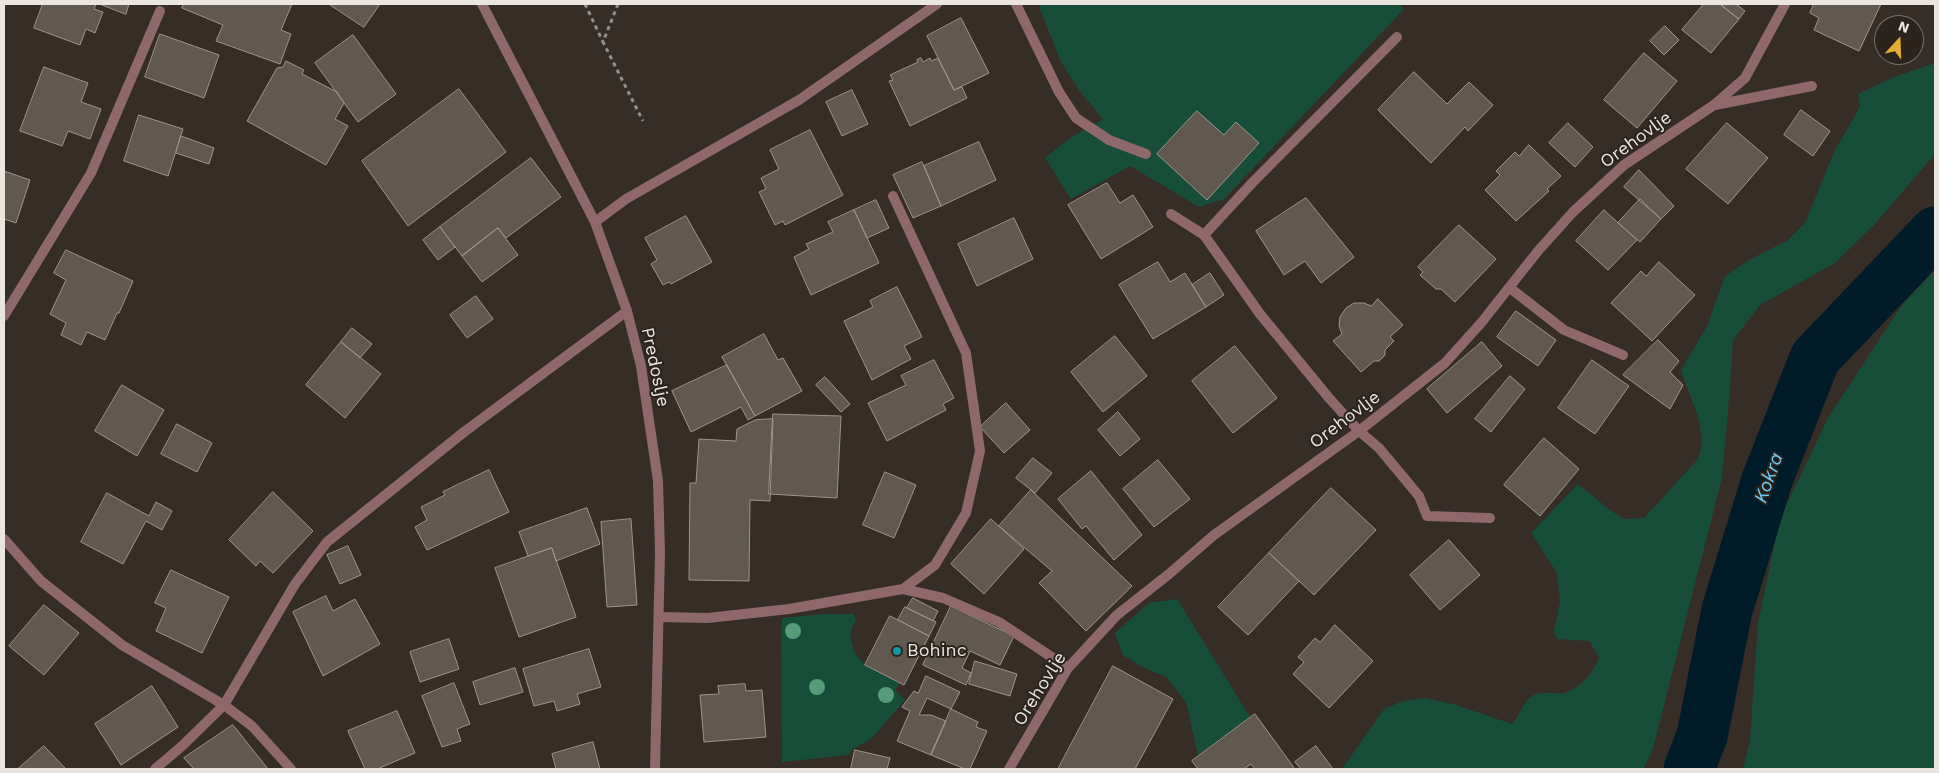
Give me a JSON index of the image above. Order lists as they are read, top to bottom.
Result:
{
  "streets": {
    "street": ["Orehovlje", "Predoslje"]
  },
  "water": ["Kokra"],
  "places": ["Bohinc"],
  "north": "top"
}
